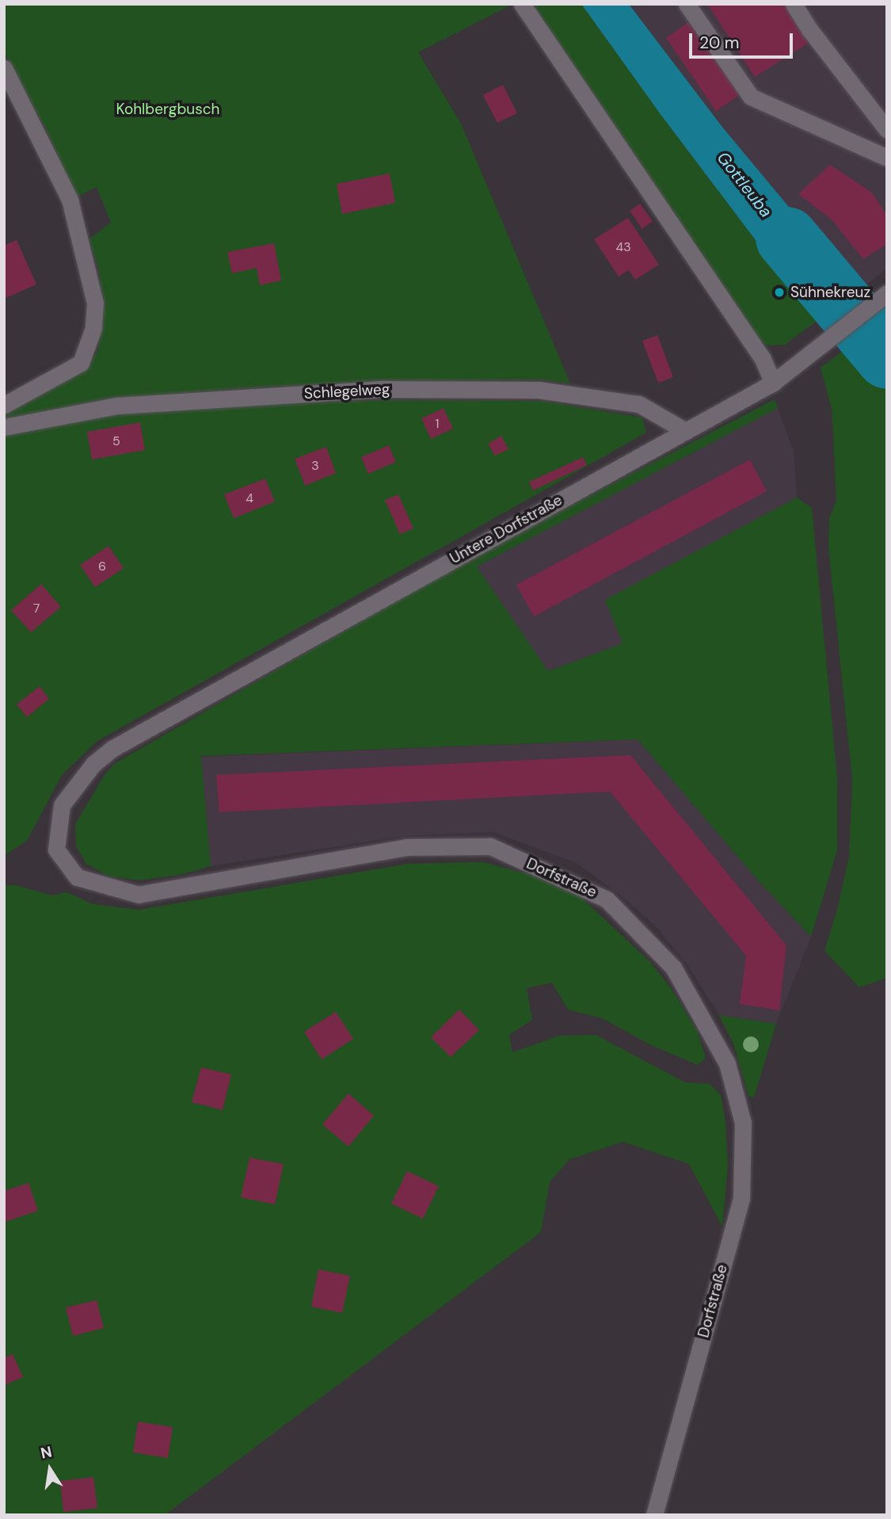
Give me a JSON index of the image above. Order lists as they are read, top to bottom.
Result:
{
  "streets": {
    "street": ["Schlegelweg", "Untere Dorfstraße", "Dorfstraße"]
  },
  "crossings": [
    ["Schlegelweg", "Untere Dorfstraße"],
    ["Untere Dorfstraße", "Dorfstraße"]
  ],
  "water": ["Gottleuba"],
  "parks": ["Kohlbergbusch"],
  "places": ["Sühnekreuz"],
  "house_numbers": [
    "43",
    "1",
    "5",
    "3",
    "4",
    "6",
    "7"
  ],
  "scale_bar": "20 m",
  "north": "top"
}
